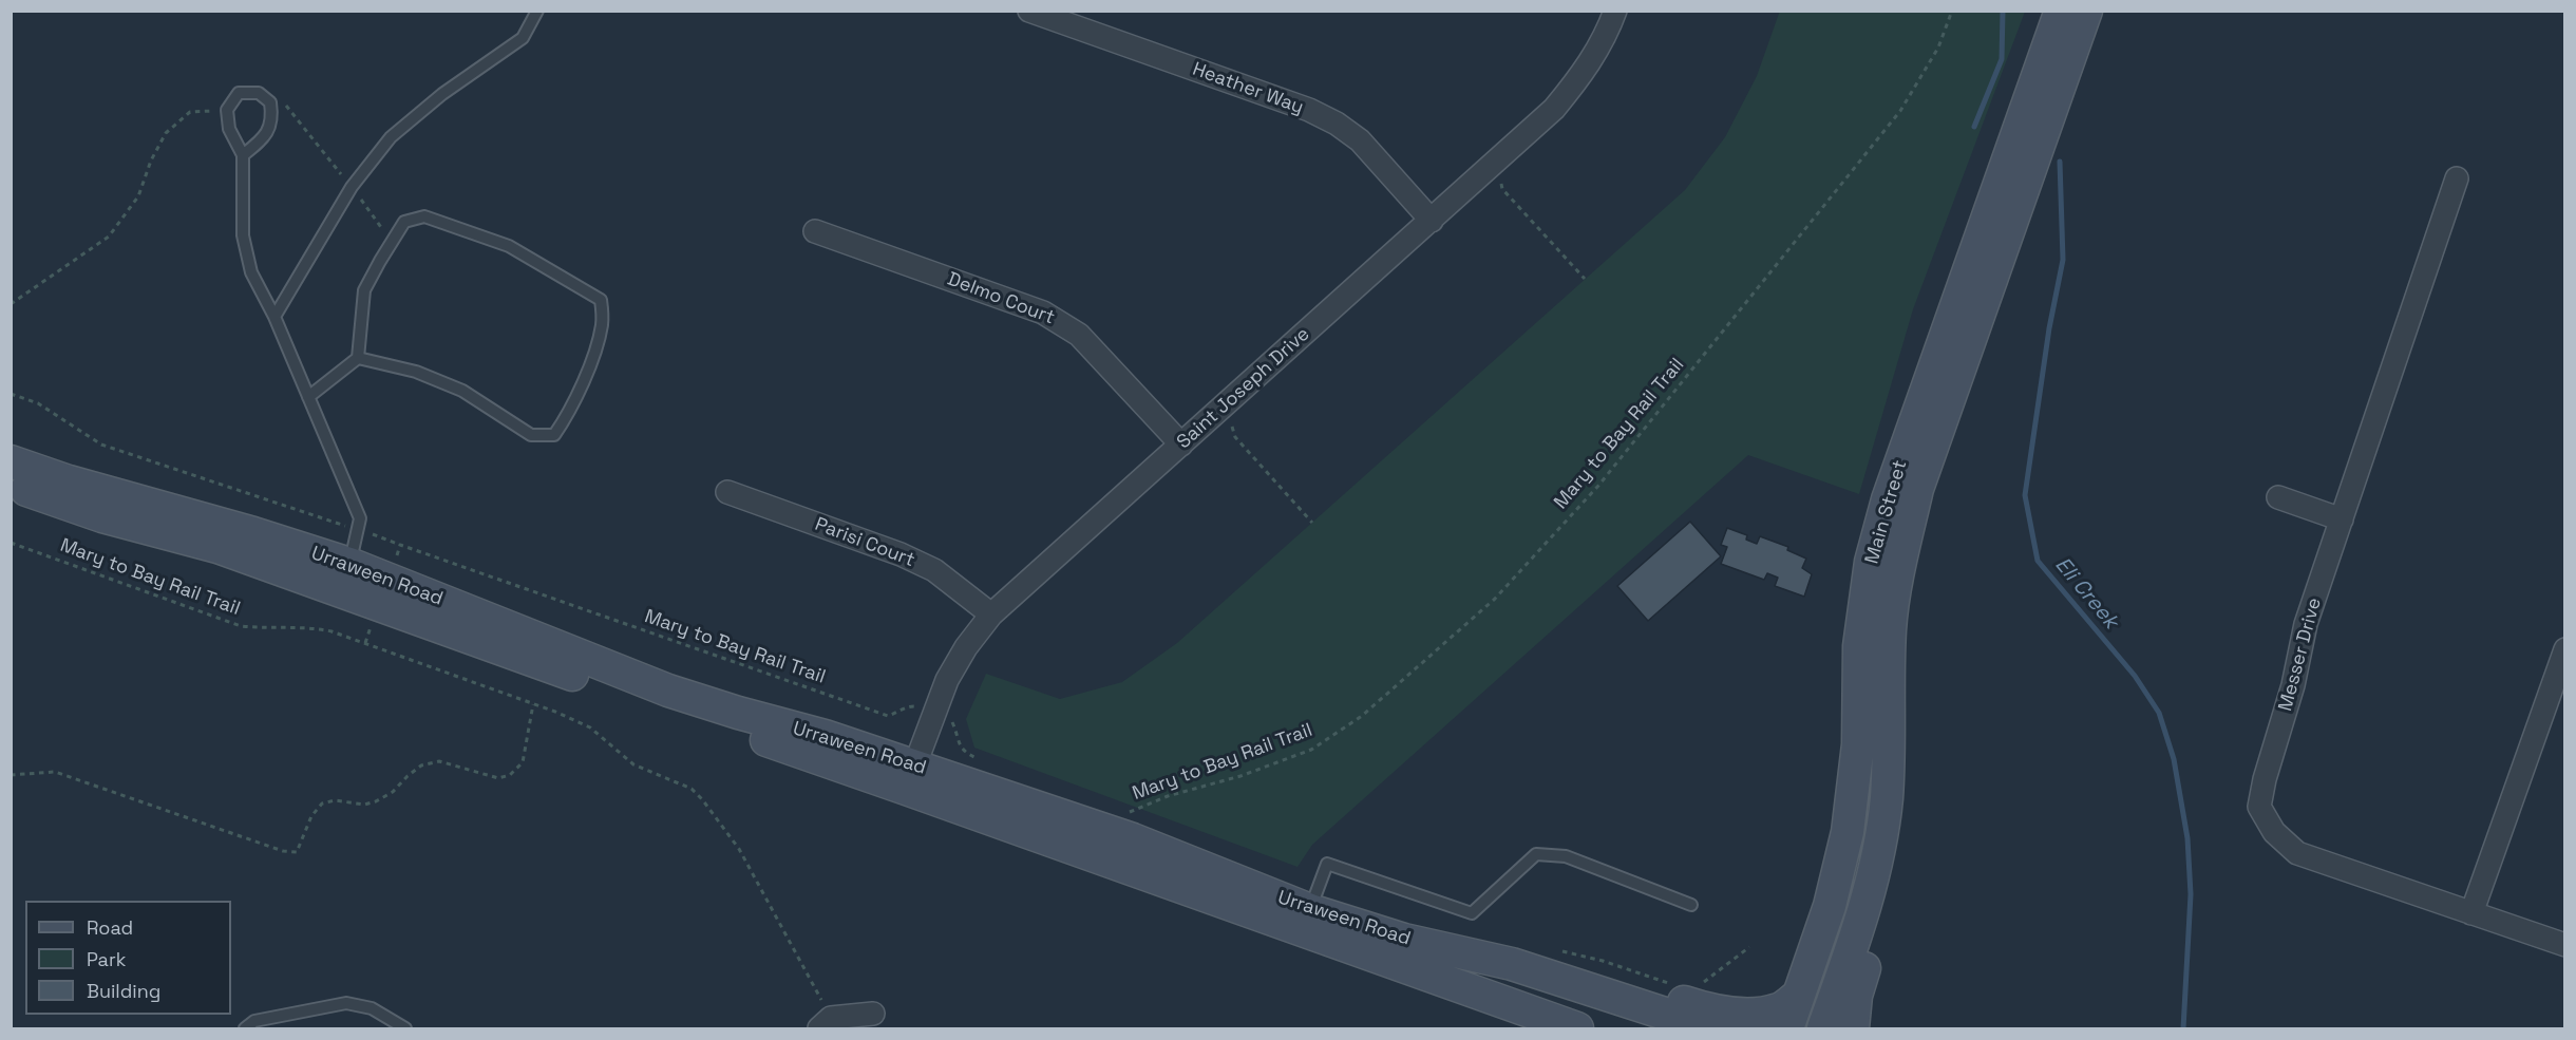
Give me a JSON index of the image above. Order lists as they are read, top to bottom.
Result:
{
  "streets": {
    "main road": ["Main Street", "Urraween Road"],
    "street": [
      "Heather Way",
      "Delmo Court",
      "Saint Joseph Drive",
      "Parisi Court",
      "Messer Drive"
    ],
    "path": ["Mary to Bay Rail Trail"]
  },
  "crossings": [
    ["Heather Way", "Saint Joseph Drive"],
    ["Delmo Court", "Saint Joseph Drive"],
    ["Saint Joseph Drive", "Mary to Bay Rail Trail"],
    ["Saint Joseph Drive", "Parisi Court"],
    ["Saint Joseph Drive", "Urraween Road"]
  ],
  "water": ["Eli Creek"],
  "legend": ["Road", "Park", "Building"]
}
